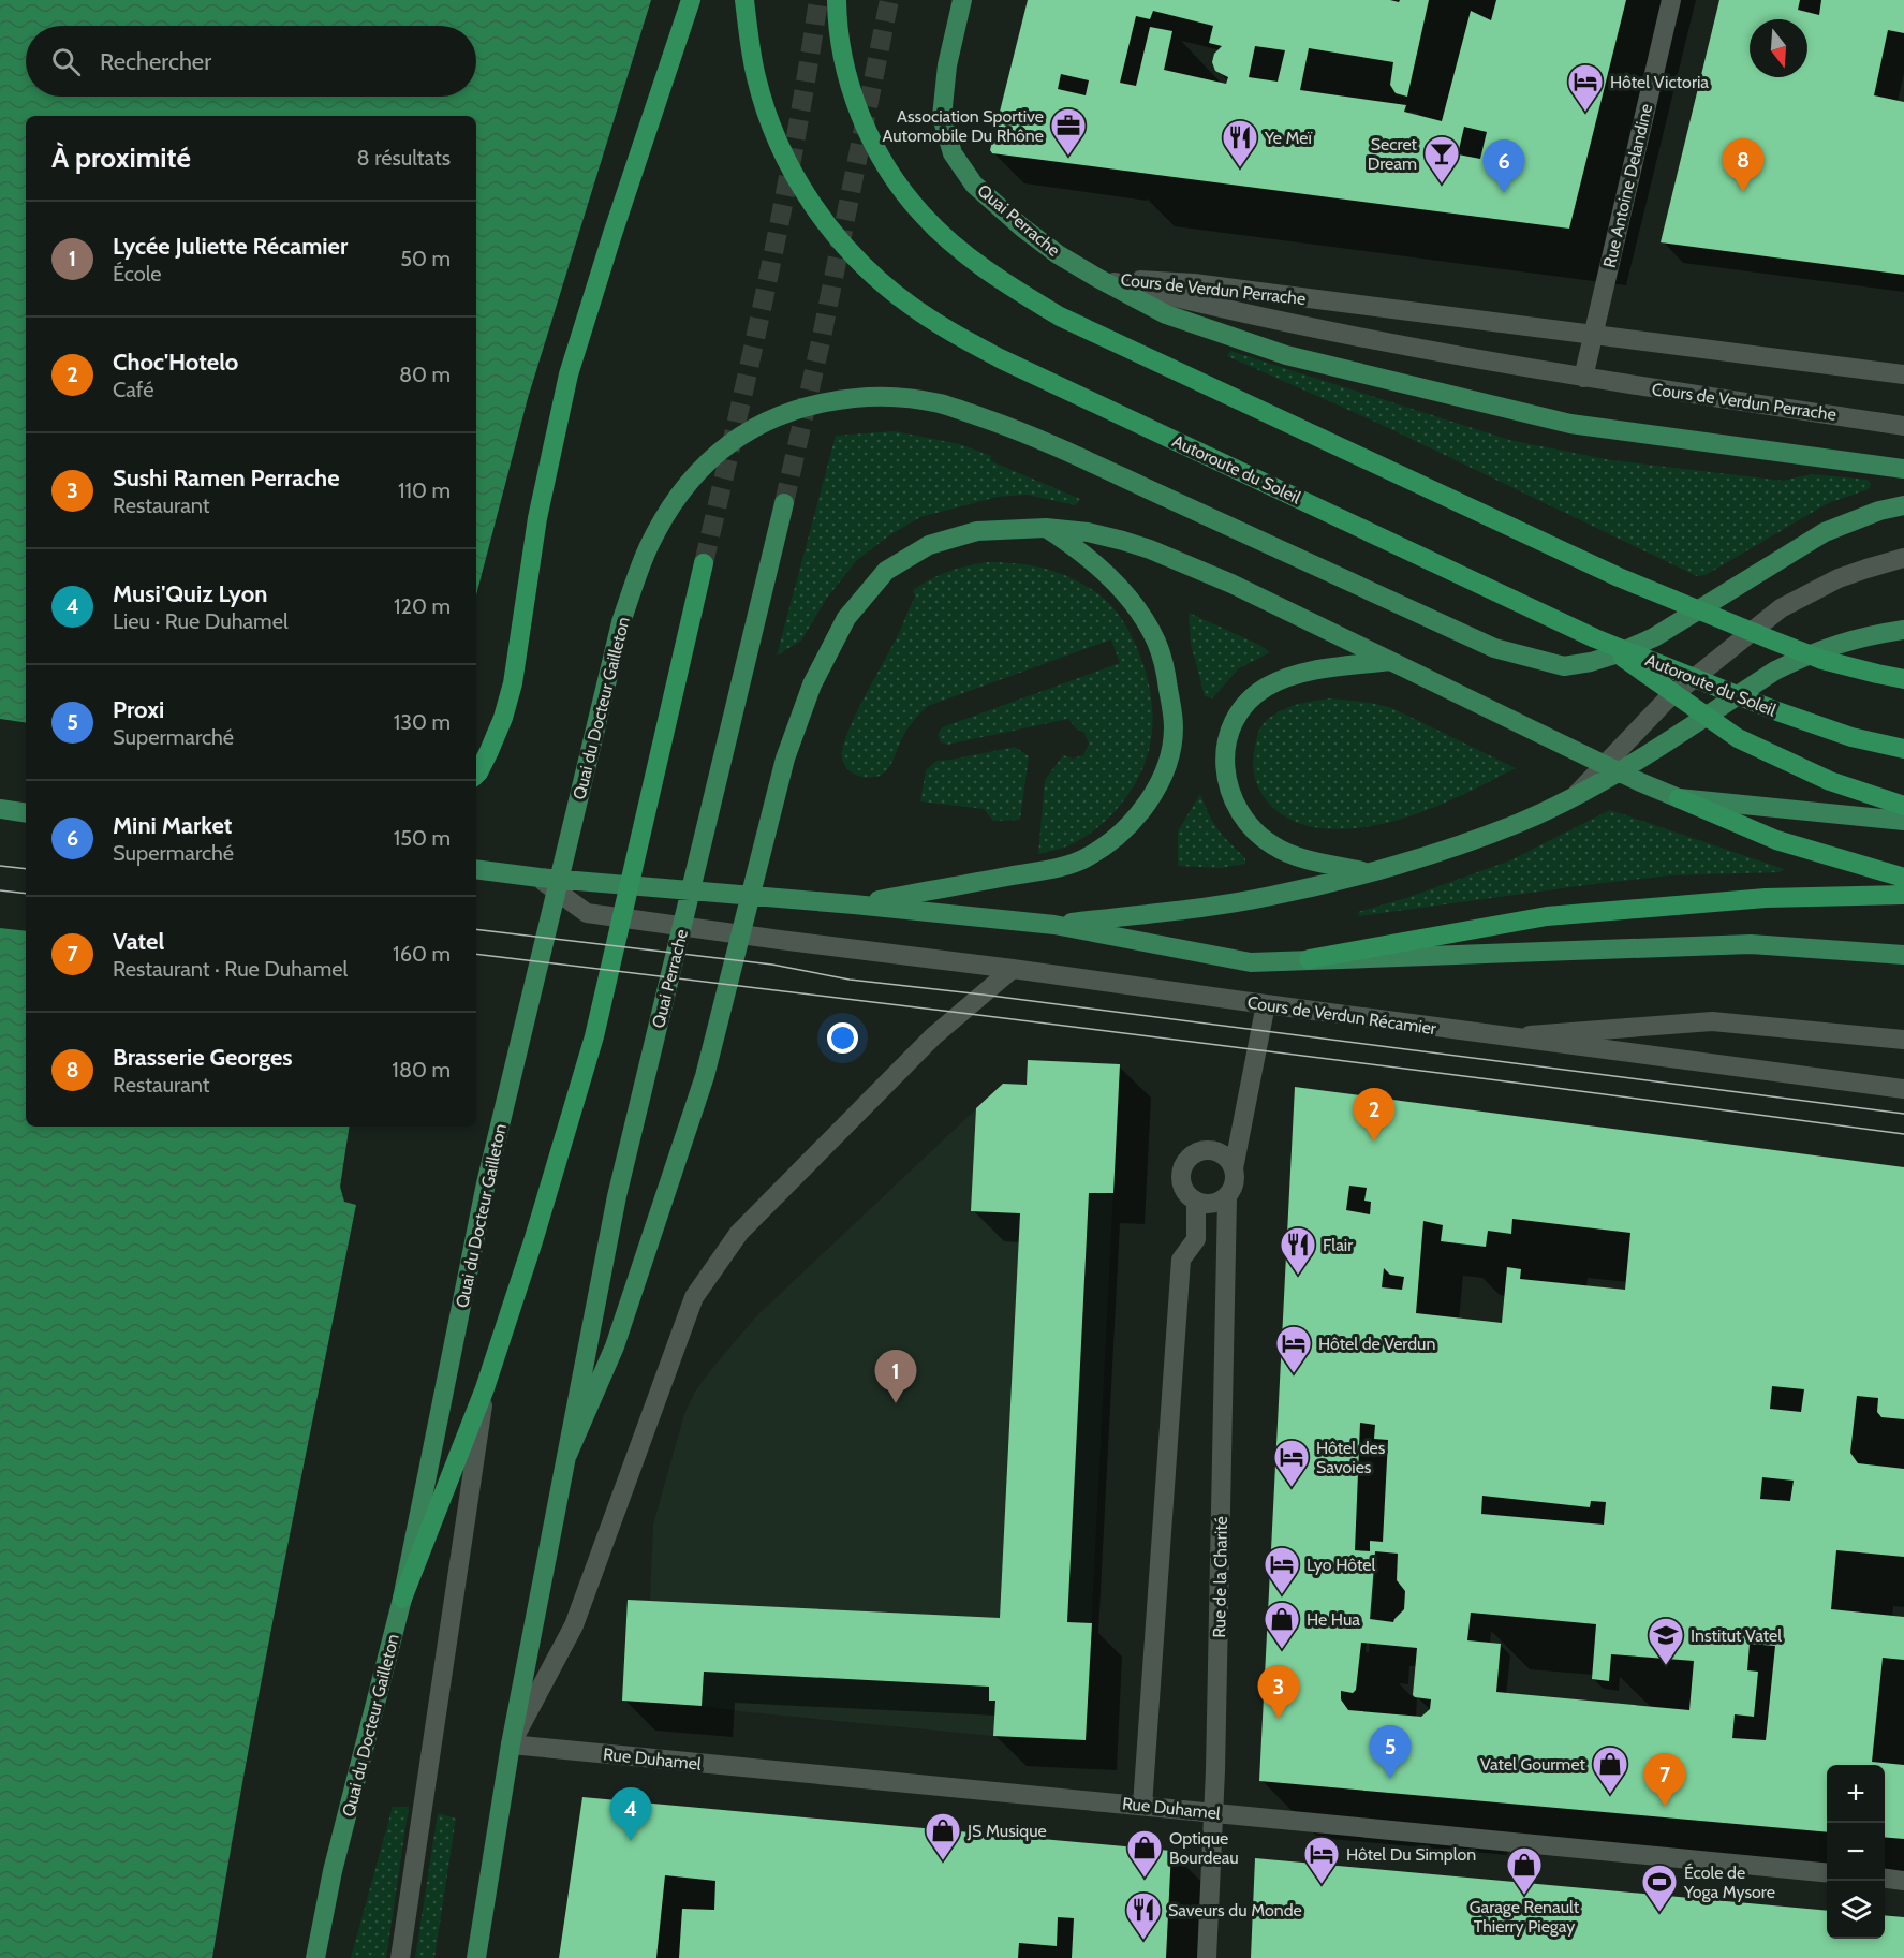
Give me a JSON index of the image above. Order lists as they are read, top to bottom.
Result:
{
  "streets": {
    "highway": ["Autoroute du Soleil"],
    "main road": ["Quai Perrache", "Quai du Docteur Gailleton"],
    "street": [
      "Rue Antoine Delandine",
      "Cours de Verdun Perrache",
      "Cours de Verdun Récamier",
      "Rue de la Charité",
      "Rue Duhamel"
    ]
  },
  "crossings": [
    ["Rue Antoine Delandine", "Cours de Verdun Perrache"],
    ["Quai Perrache", "Cours de Verdun Perrache"],
    ["Rue de la Charité", "Rue Duhamel"]
  ],
  "places": {
    "hotel": [
      "Hôtel Victoria",
      "Hôtel de Verdun",
      "Hôtel des Savoies",
      "Lyo Hôtel",
      "Hôtel Du Simplon"
    ],
    "office": ["Association Sportive Automobile Du Rhône"],
    "restaurant": ["Ye Meï", "Flair", "Saveurs du Monde"],
    "bar": ["Secret Dream"],
    "shop": [
      "He Hua",
      "Vatel Gourmet",
      "JS Musique",
      "Optique Bourdeau",
      "Garage Renault Thierry Piegay"
    ],
    "school or university": ["Institut Vatel"],
    "sports": ["École de Yoga Mysore"]
  },
  "north": "bottom",
  "page": {
    "search": "Rechercher",
    "heading": ["À proximité", "8 résultats"],
    "pins": [
      "8",
      "6",
      "2",
      "1",
      "3",
      "5",
      "7",
      "4"
    ],
    "list": [
      {
        "mark": "1",
        "name": "Lycée Juliette Récamier",
        "note": "École",
        "value": "50 m"
      },
      {
        "mark": "2",
        "name": "Choc'Hotelo",
        "note": "Café",
        "value": "80 m"
      },
      {
        "mark": "3",
        "name": "Sushi Ramen Perrache",
        "note": "Restaurant",
        "value": "110 m"
      },
      {
        "mark": "4",
        "name": "Musi'Quiz Lyon",
        "note": "Lieu · Rue Duhamel",
        "value": "120 m"
      },
      {
        "mark": "5",
        "name": "Proxi",
        "note": "Supermarché",
        "value": "130 m"
      },
      {
        "mark": "6",
        "name": "Mini Market",
        "note": "Supermarché",
        "value": "150 m"
      },
      {
        "mark": "7",
        "name": "Vatel",
        "note": "Restaurant · Rue Duhamel",
        "value": "160 m"
      },
      {
        "mark": "8",
        "name": "Brasserie Georges",
        "note": "Restaurant",
        "value": "180 m"
      }
    ],
    "map_buttons": ["+", "−"]
  }
}
